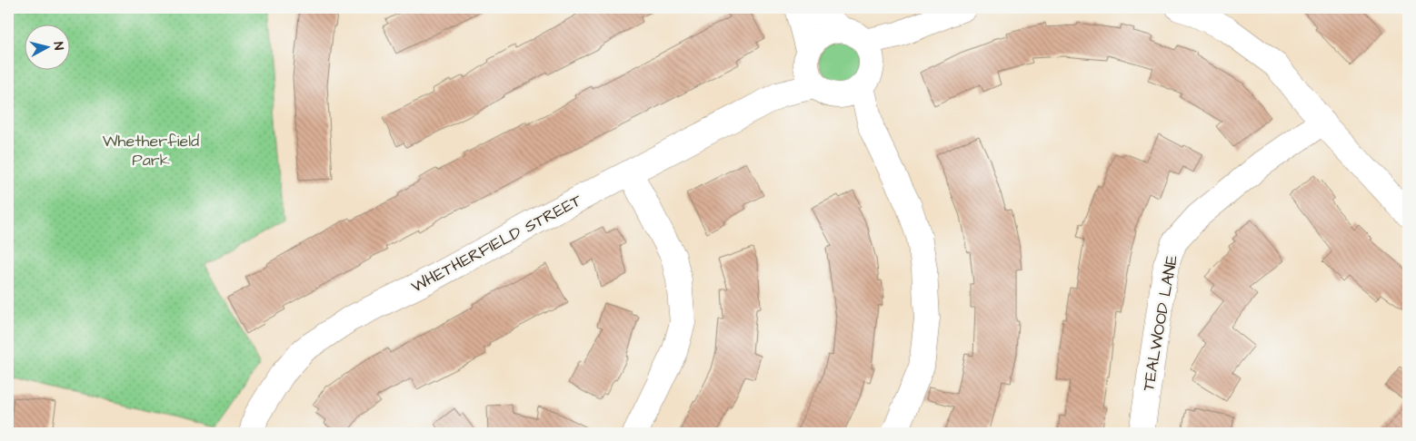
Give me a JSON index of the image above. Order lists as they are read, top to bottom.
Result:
{
  "streets": {
    "street": ["WHETHERFIELD STREET", "TEALWOOD LANE"]
  },
  "parks": ["Whetherfield Park"],
  "north": "right"
}
